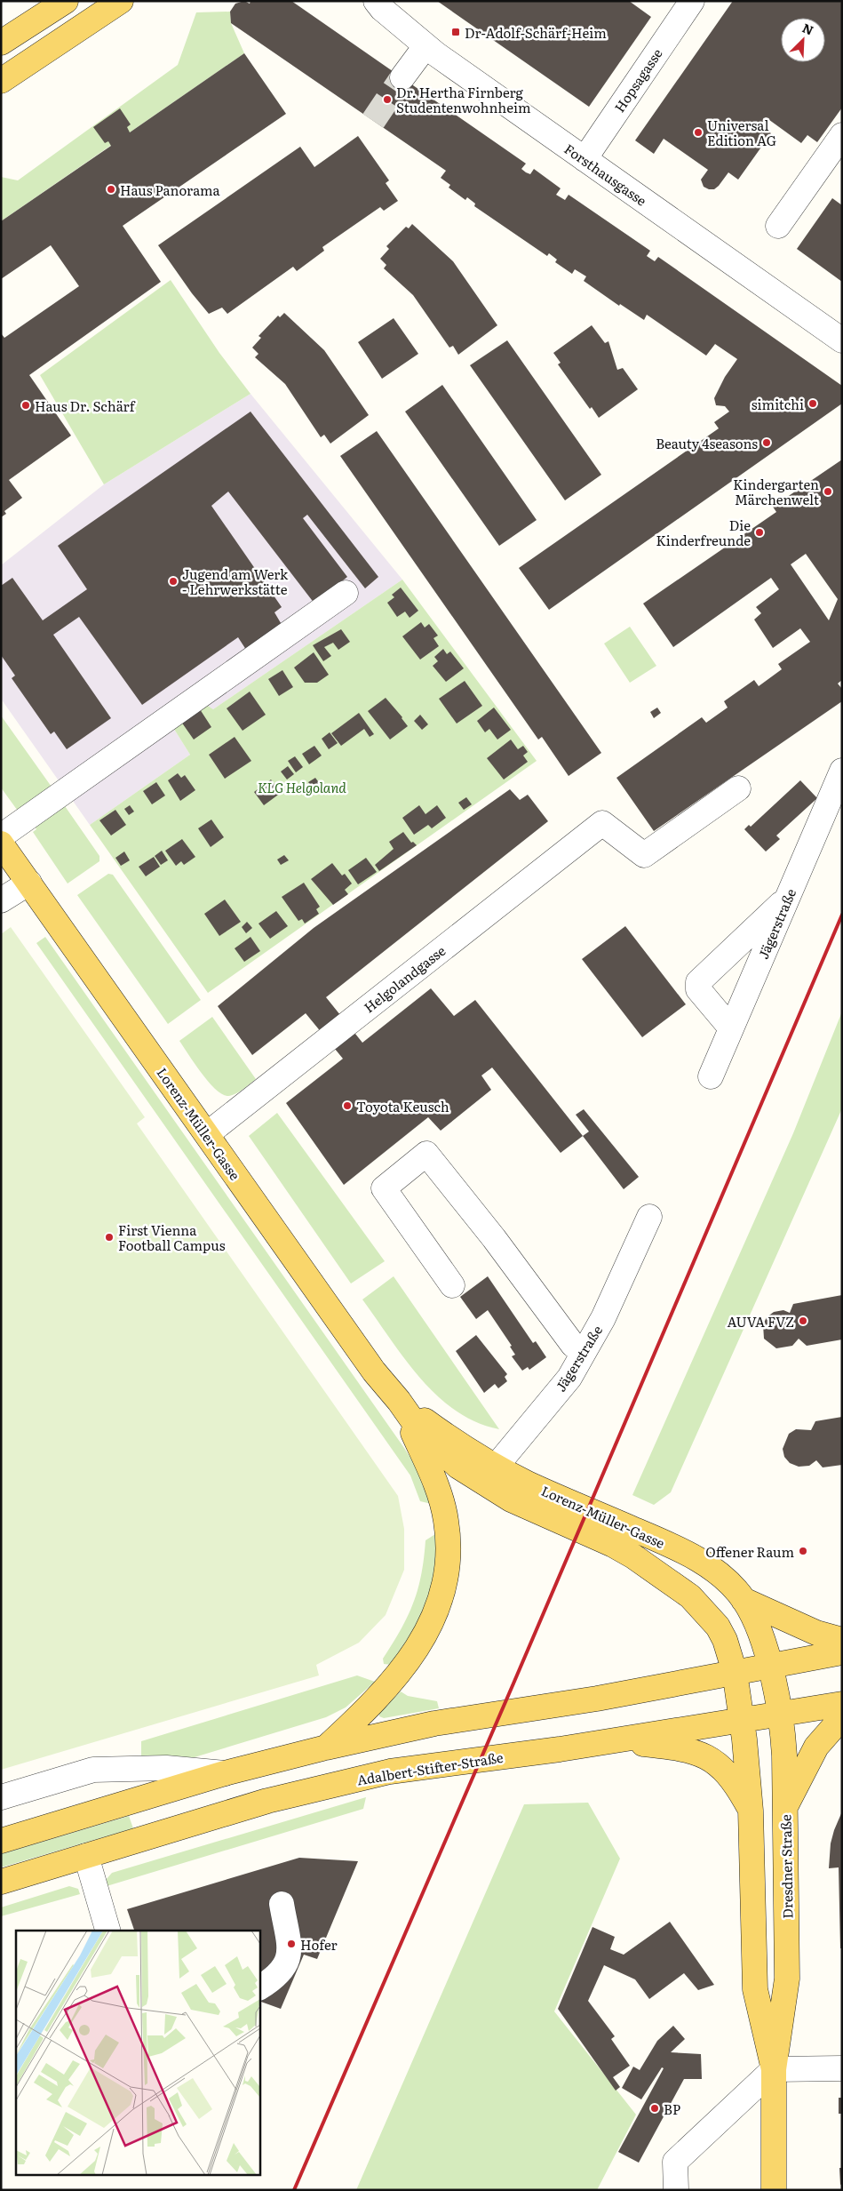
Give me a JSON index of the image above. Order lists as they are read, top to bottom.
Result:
{
  "streets": {
    "main road": ["Lorenz-Müller-Gasse", "Adalbert-Stifter-Straße", "Dresdner Straße"],
    "street": [
      "Hopsagasse",
      "Forsthausgasse",
      "Jägerstraße",
      "Helgolandgasse"
    ]
  },
  "crossings": [
    ["Hopsagasse", "Forsthausgasse"],
    ["Jägerstraße", "Lorenz-Müller-Gasse"],
    ["Helgolandgasse", "Lorenz-Müller-Gasse"],
    ["Lorenz-Müller-Gasse", "Dresdner Straße"],
    ["Adalbert-Stifter-Straße", "Dresdner Straße"]
  ],
  "parks": ["KLG Helgoland"],
  "places": {
    "transit": ["Dr-Adolf-Schärf-Heim"],
    "other": [
      "Dr. Hertha Firnberg Studentenwohnheim",
      "Universal Edition AG",
      "Haus Panorama",
      "simitchi",
      "Haus Dr. Schärf",
      "Beauty 4seasons",
      "Kindergarten Märchenwelt",
      "Die Kinderfreunde",
      "Jugend am Werk - Lehrwerkstätte",
      "Toyota Keusch",
      "First Vienna Football Campus",
      "AUVA FVZ",
      "Offener Raum",
      "Hofer",
      "BP"
    ]
  },
  "north": "top right"
}
